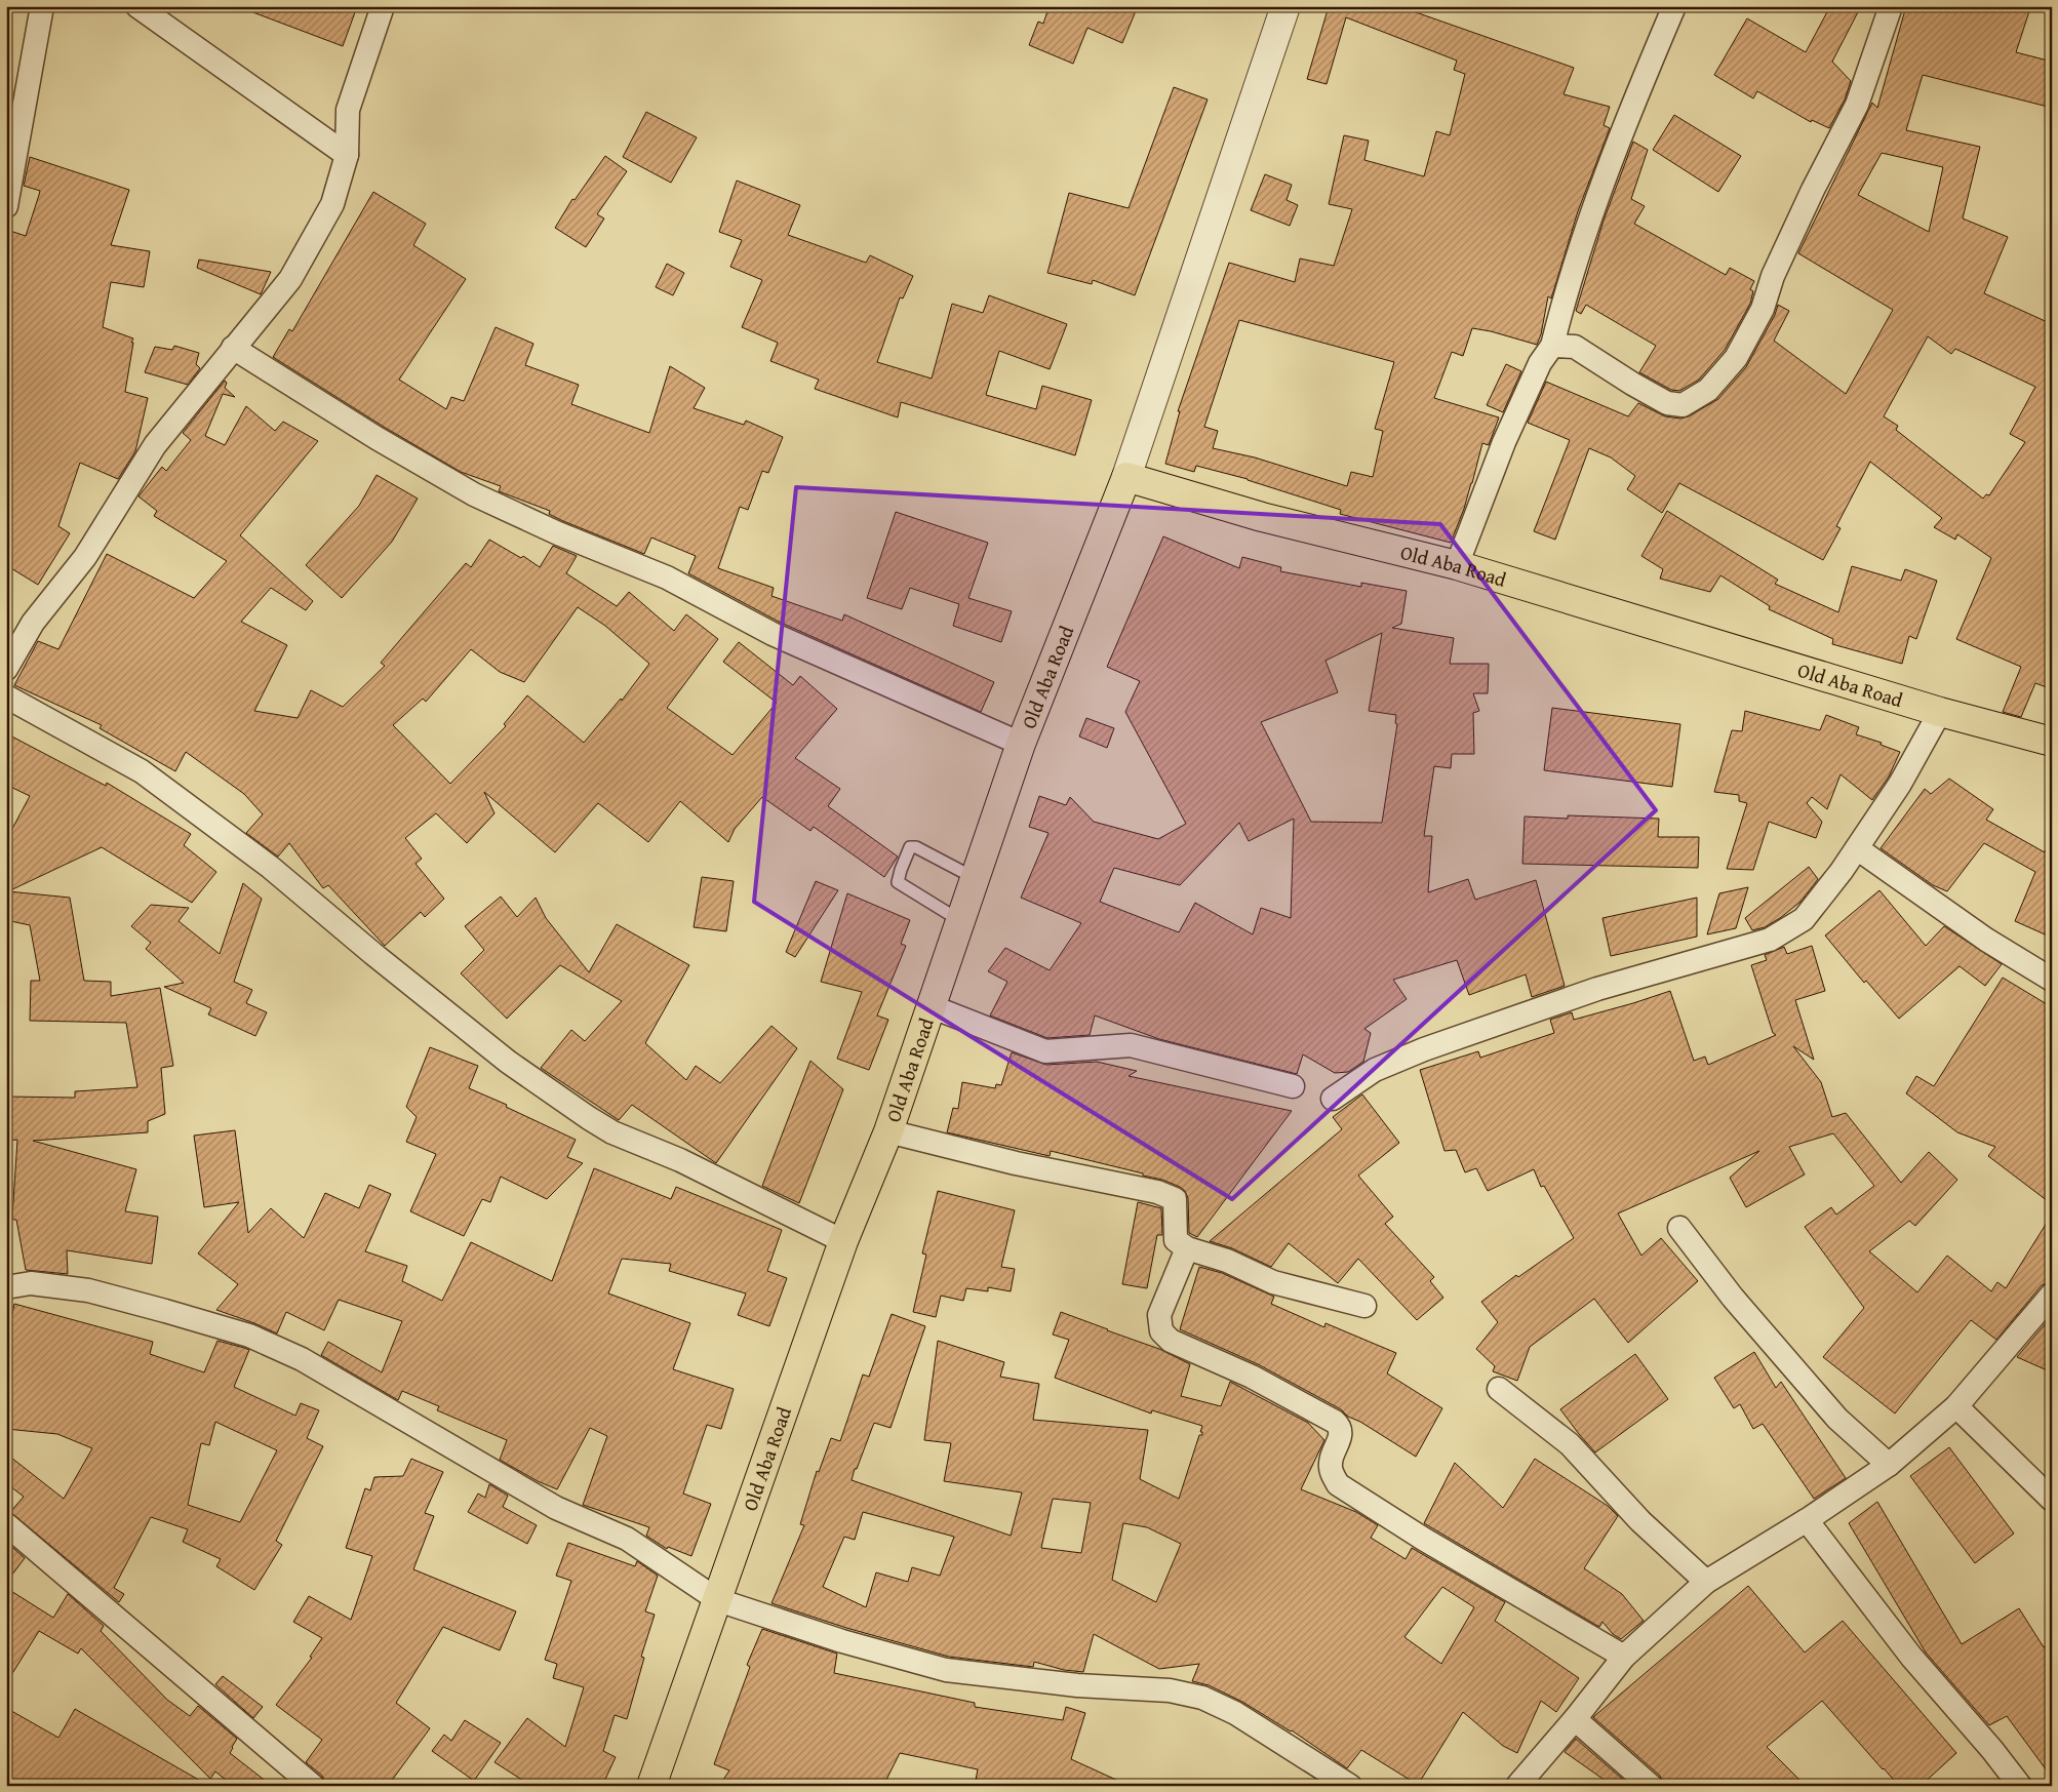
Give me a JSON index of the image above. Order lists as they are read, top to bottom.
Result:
{
  "streets": {
    "main road": ["Old Aba Road"]
  }
}
